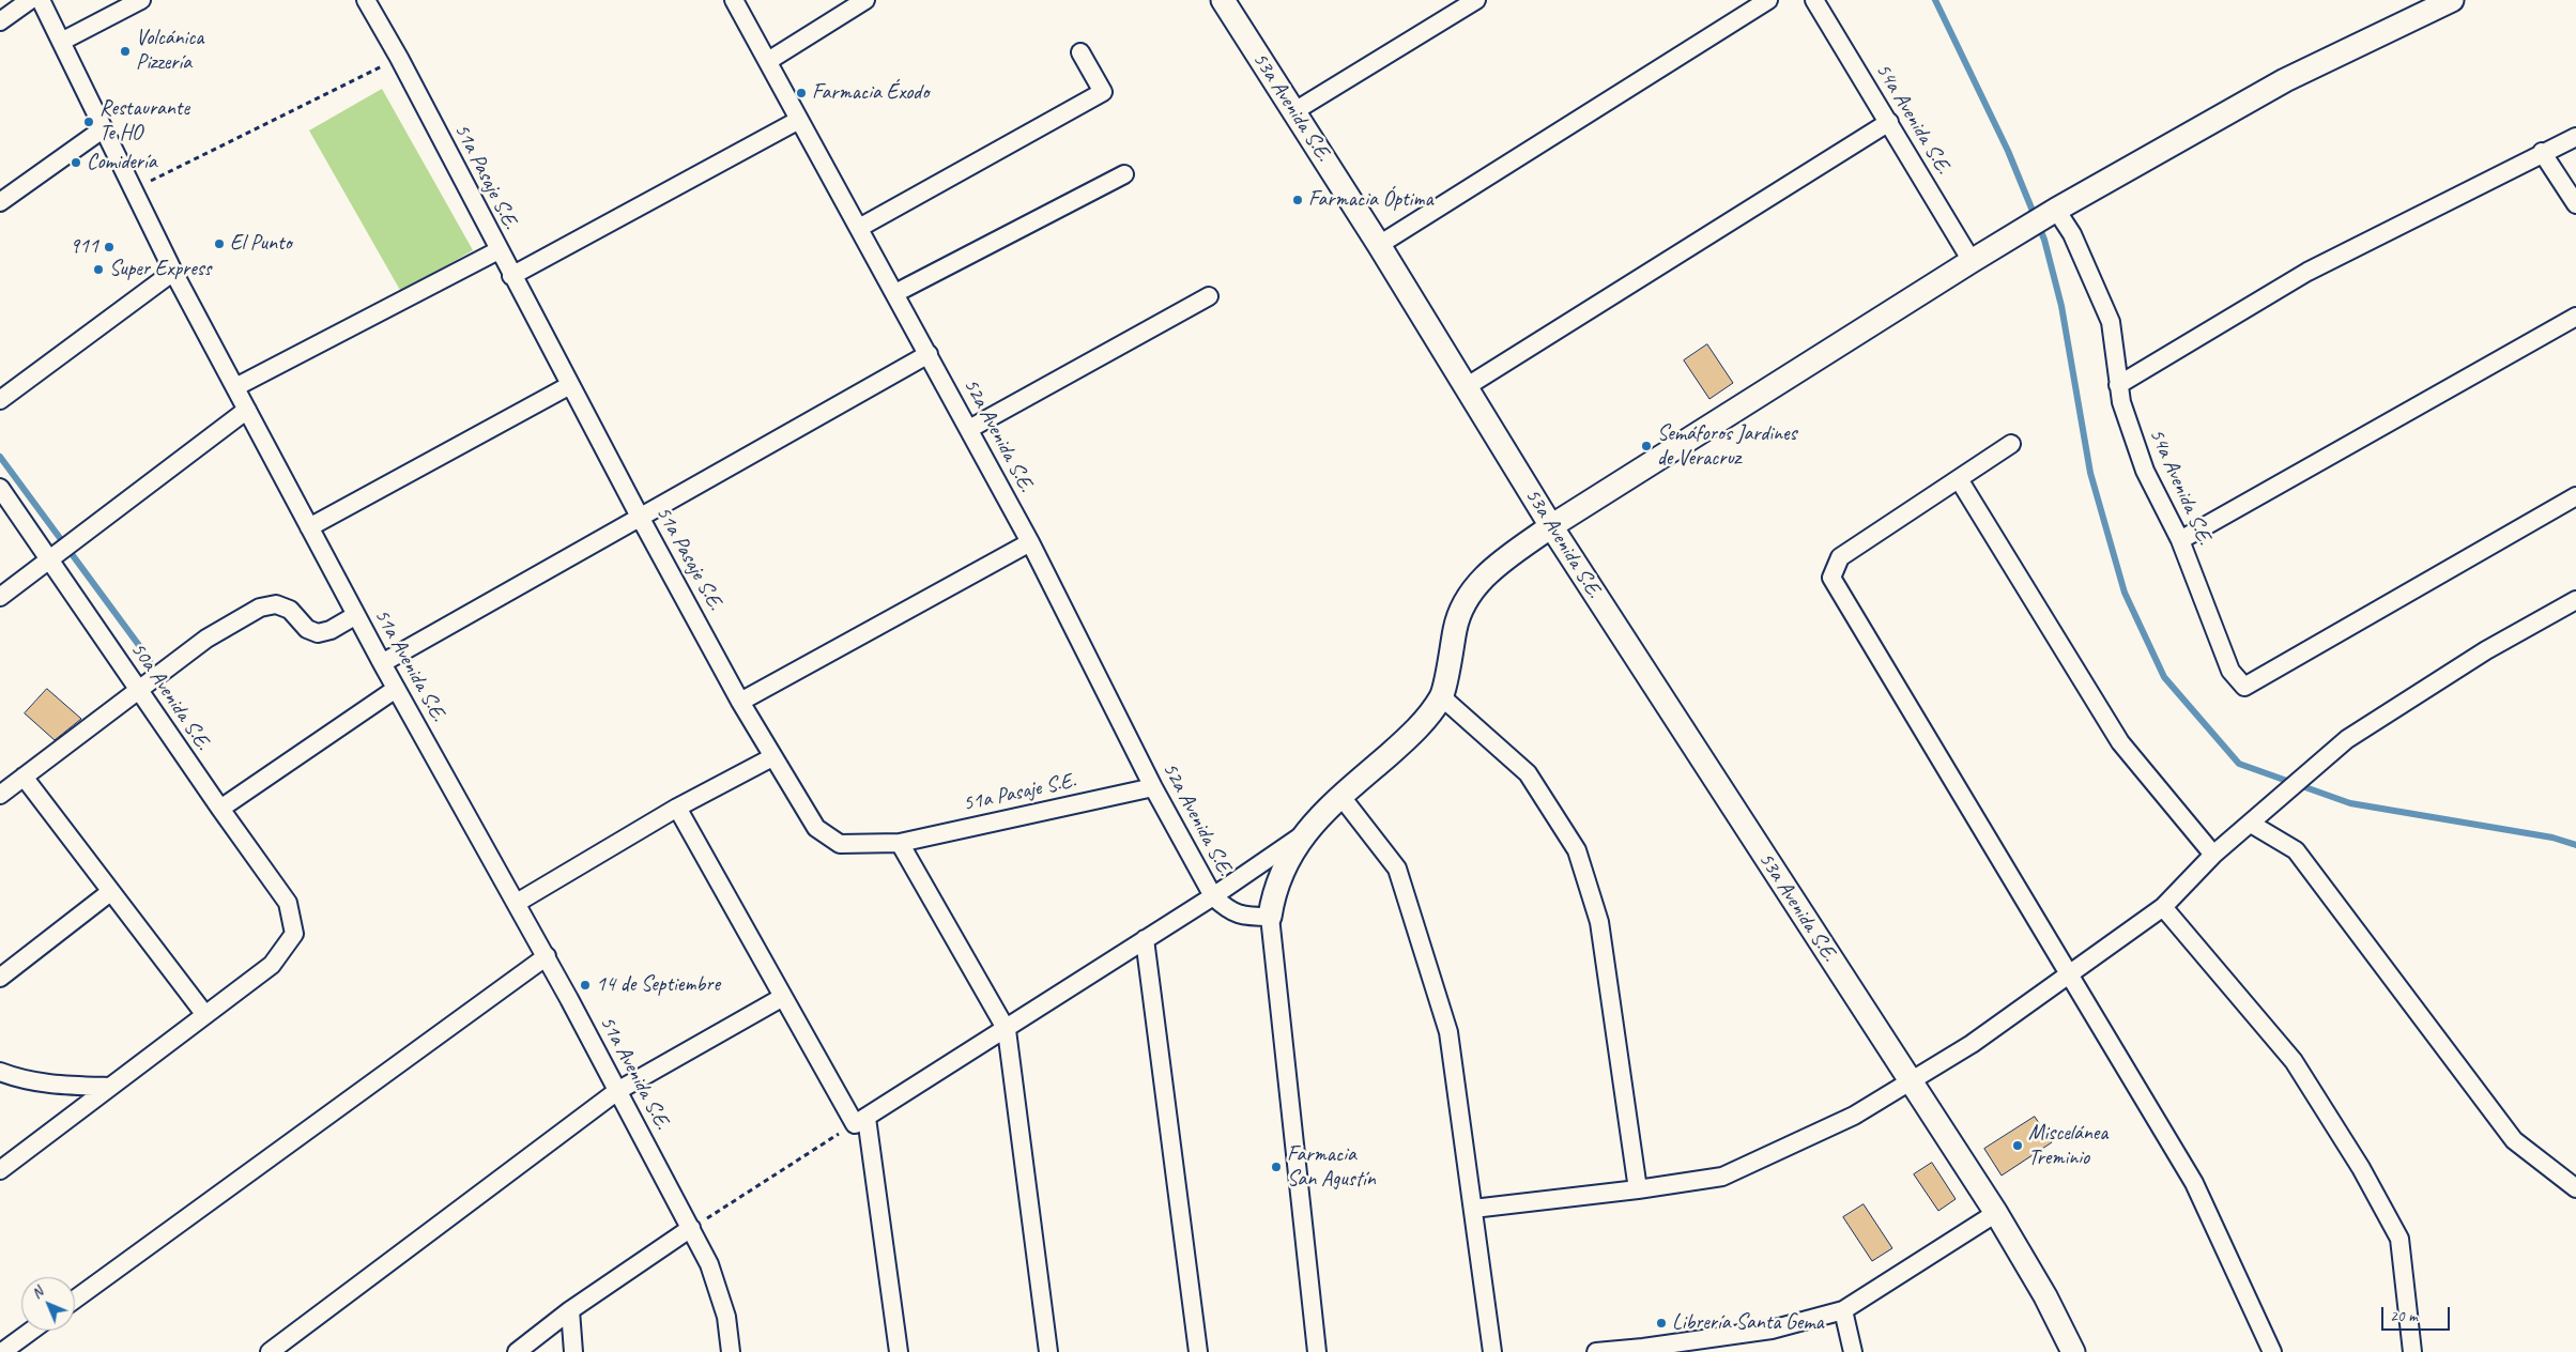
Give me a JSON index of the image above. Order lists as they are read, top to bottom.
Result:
{
  "streets": {
    "street": [
      "53a Avenida S.E.",
      "54a Avenida S.E.",
      "51a Pasaje S.E.",
      "52a Avenida S.E.",
      "51a Avenida S.E.",
      "50a Avenida S.E."
    ]
  },
  "crossings": [
    ["51a Pasaje S.E.", "52a Avenida S.E."]
  ],
  "places": [
    "Volcánica Pizzería",
    "Farmacia Éxodo",
    "Restaurante Te HO",
    "Comidería",
    "Farmacia Óptima",
    "El Punto",
    "911",
    "Super Express",
    "Semáforos Jardines de Veracruz",
    "14 de Septiembre",
    "Miscelánea Treminio",
    "Farmacia San Agustín",
    "Librería Santa Gema"
  ],
  "scale_bar": "20 m",
  "north": "top left"
}
